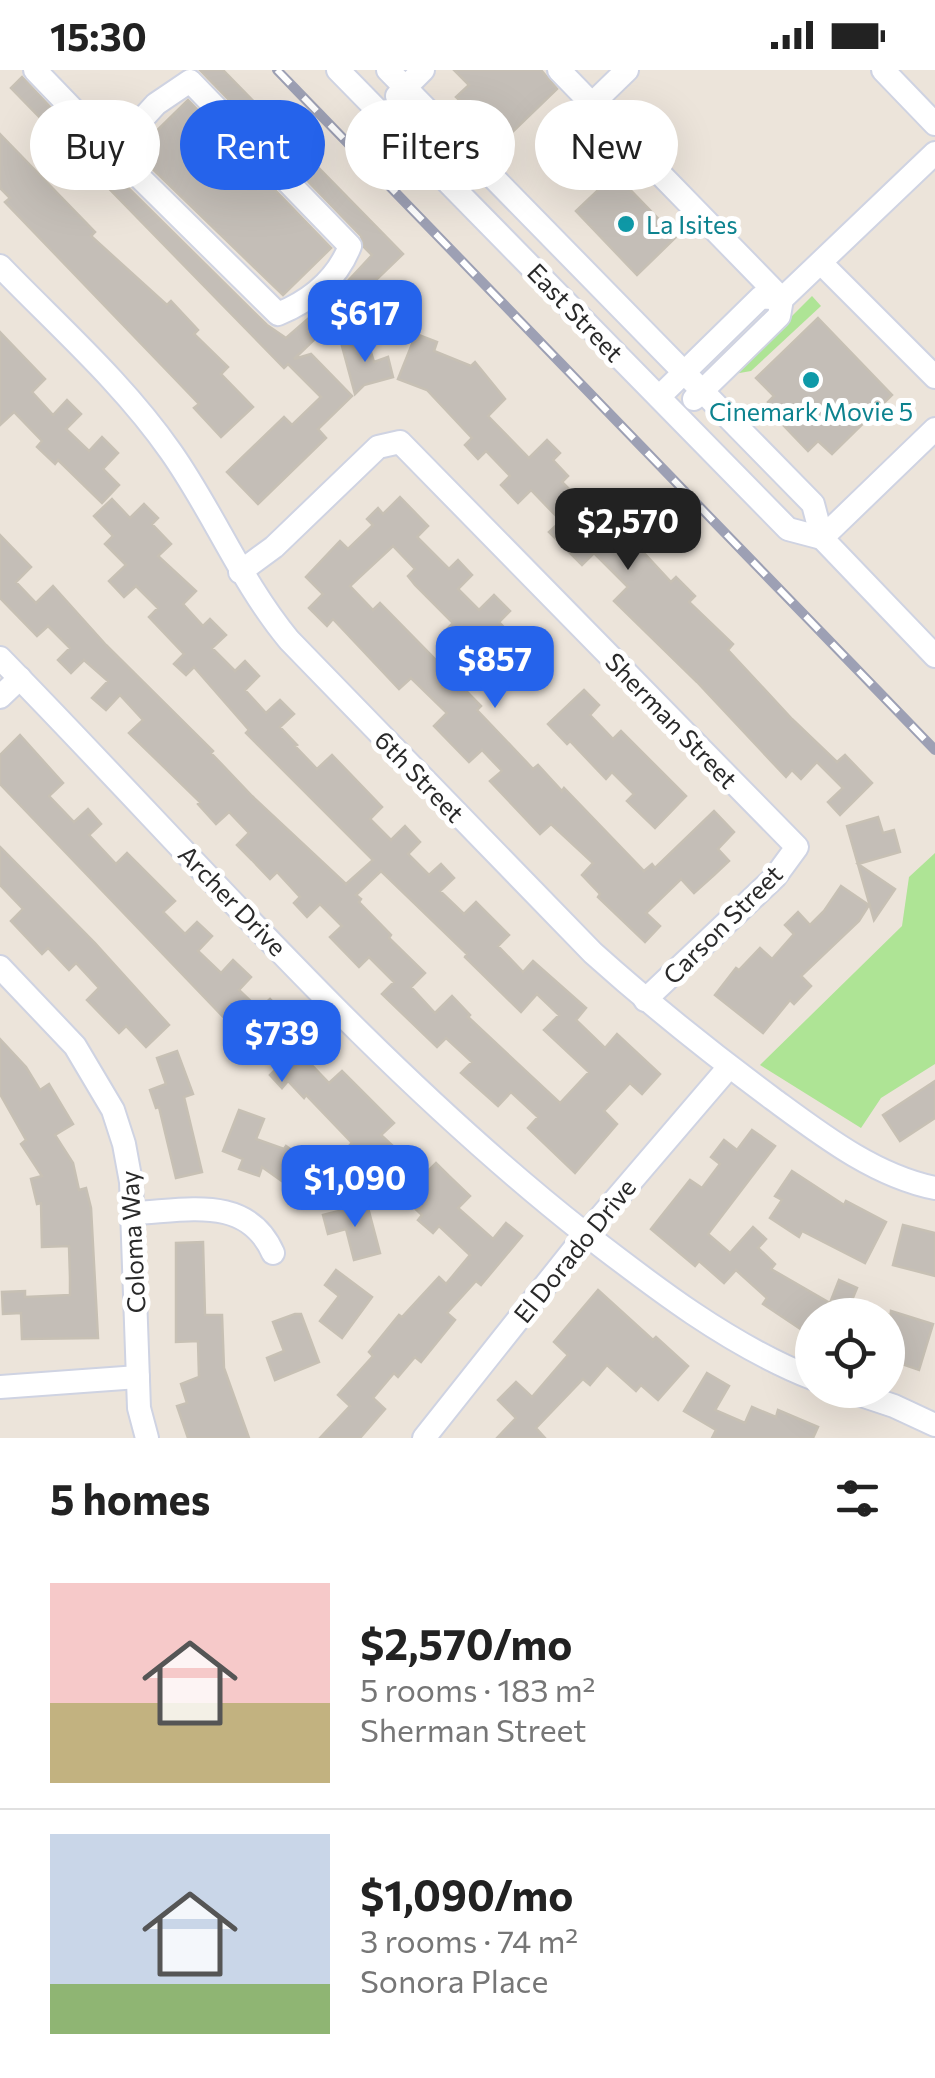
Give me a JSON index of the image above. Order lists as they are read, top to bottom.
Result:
{
  "streets": {
    "street": [
      "East Street",
      "Sherman Street",
      "6th Street",
      "Archer Drive",
      "Carson Street",
      "Coloma Way",
      "El Dorado Drive"
    ]
  },
  "crossings": [
    ["Sherman Street", "6th Street"],
    ["Sherman Street", "Carson Street"],
    ["6th Street", "Carson Street"],
    ["6th Street", "El Dorado Drive"],
    ["Archer Drive", "El Dorado Drive"]
  ],
  "places": ["La Isites", "Cinemark Movie 5"],
  "page": {
    "status": "15:30",
    "chip": [
      "Buy",
      "Rent",
      "Filters",
      "New"
    ],
    "price": [
      "$617",
      "$2,570",
      "$857",
      "$739",
      "$1,090"
    ],
    "heading": "5 homes",
    "list": [
      {
        "name": "$2,570/mo",
        "note": "5 rooms · 183 m² · Sherman Street"
      },
      {
        "name": "$1,090/mo",
        "note": "3 rooms · 74 m² · Sonora Place"
      }
    ]
  }
}
